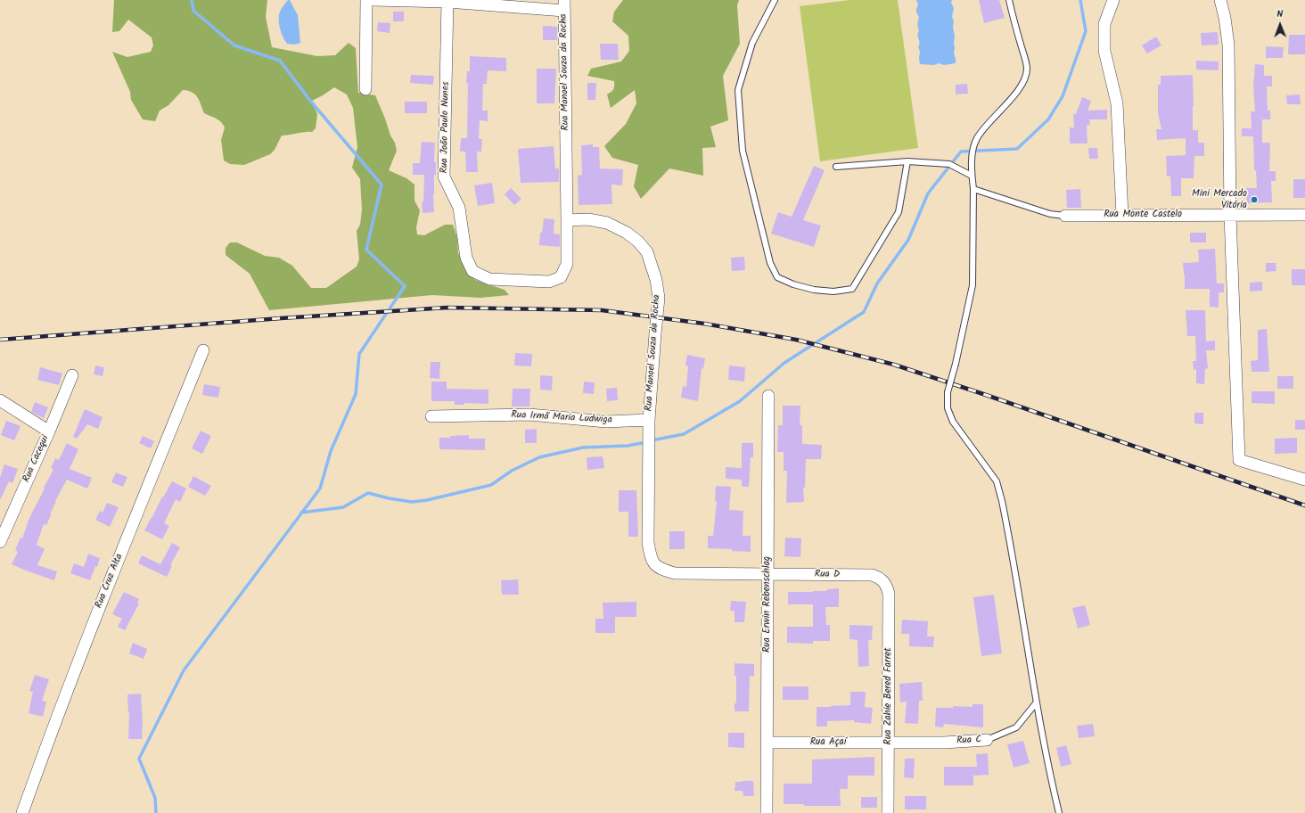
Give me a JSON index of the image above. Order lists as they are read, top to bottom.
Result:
{
  "streets": {
    "street": [
      "Rua Manoel Souza da Rocha",
      "Rua João Paulo Nunes",
      "Rua Monte Castelo",
      "Rua Irmã Maria Ludwiga",
      "Rua Cacequi",
      "Rua D",
      "Rua Cruz Alta",
      "Rua Erwin Rebenschlag",
      "Rua Zahie Bered Farret",
      "Rua C",
      "Rua Açaí"
    ]
  },
  "crossings": [
    ["Rua Manoel Souza da Rocha", "Rua João Paulo Nunes"],
    ["Rua Manoel Souza da Rocha", "Rua Irmã Maria Ludwiga"],
    ["Rua Manoel Souza da Rocha", "Rua D"],
    ["Rua Manoel Souza da Rocha", "Rua Erwin Rebenschlag"],
    ["Rua D", "Rua Erwin Rebenschlag"],
    ["Rua D", "Rua Zahie Bered Farret"],
    ["Rua Erwin Rebenschlag", "Rua Açaí"],
    ["Rua Zahie Bered Farret", "Rua C"],
    ["Rua Zahie Bered Farret", "Rua Açaí"],
    ["Rua C", "Rua Açaí"]
  ],
  "places": ["Mini Mercado Vitória"],
  "north": "top"
}
